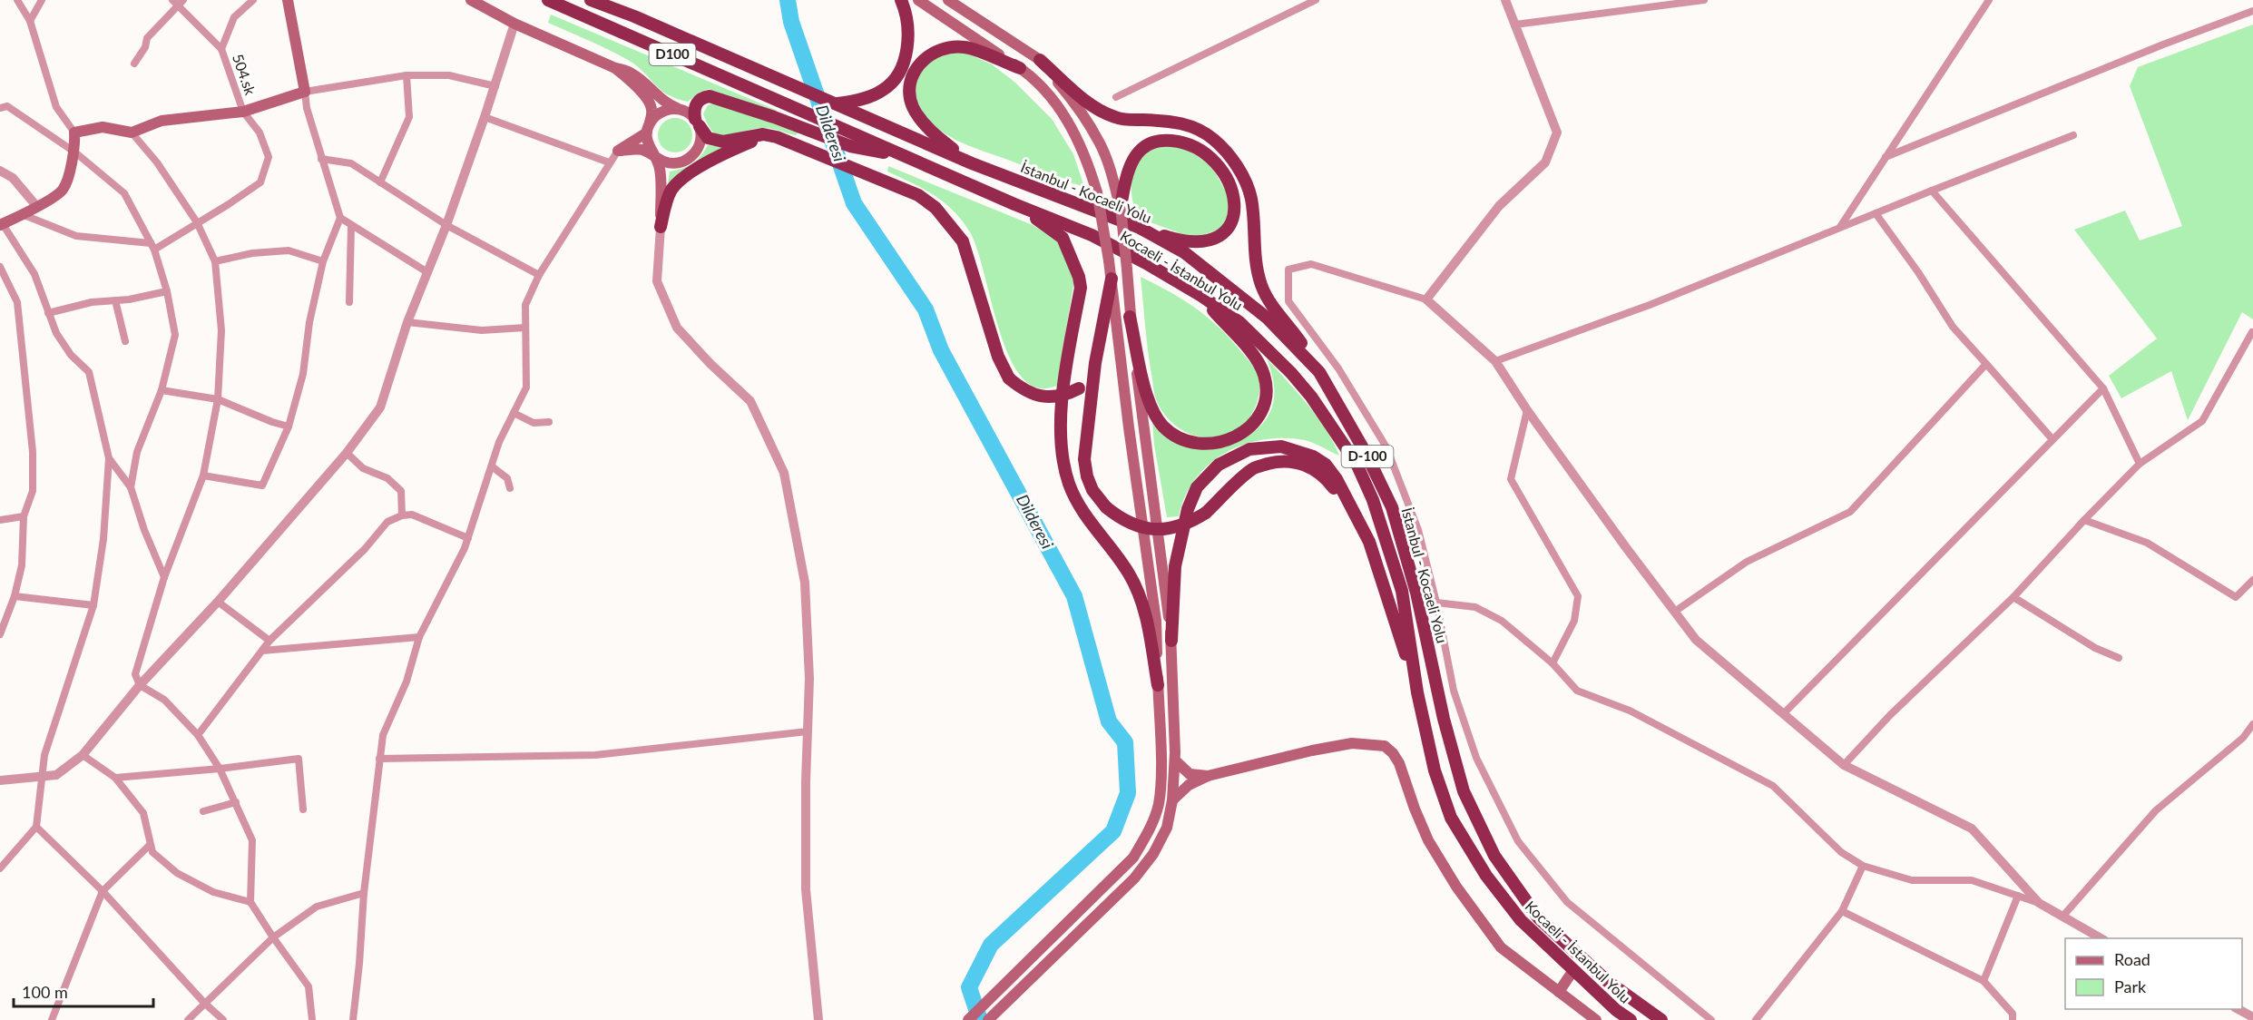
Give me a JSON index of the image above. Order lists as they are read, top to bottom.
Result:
{
  "streets": {
    "highway": [
      "D100",
      "İstanbul - Kocaeli Yolu",
      "Kocaeli - İstanbul Yolu",
      "D-100"
    ],
    "street": ["504.sk"]
  },
  "crossings": [
    ["D100", "İstanbul - Kocaeli Yolu"]
  ],
  "water": ["Dilderesi"],
  "legend": ["Road", "Park"],
  "scale_bar": "100 m"
}
